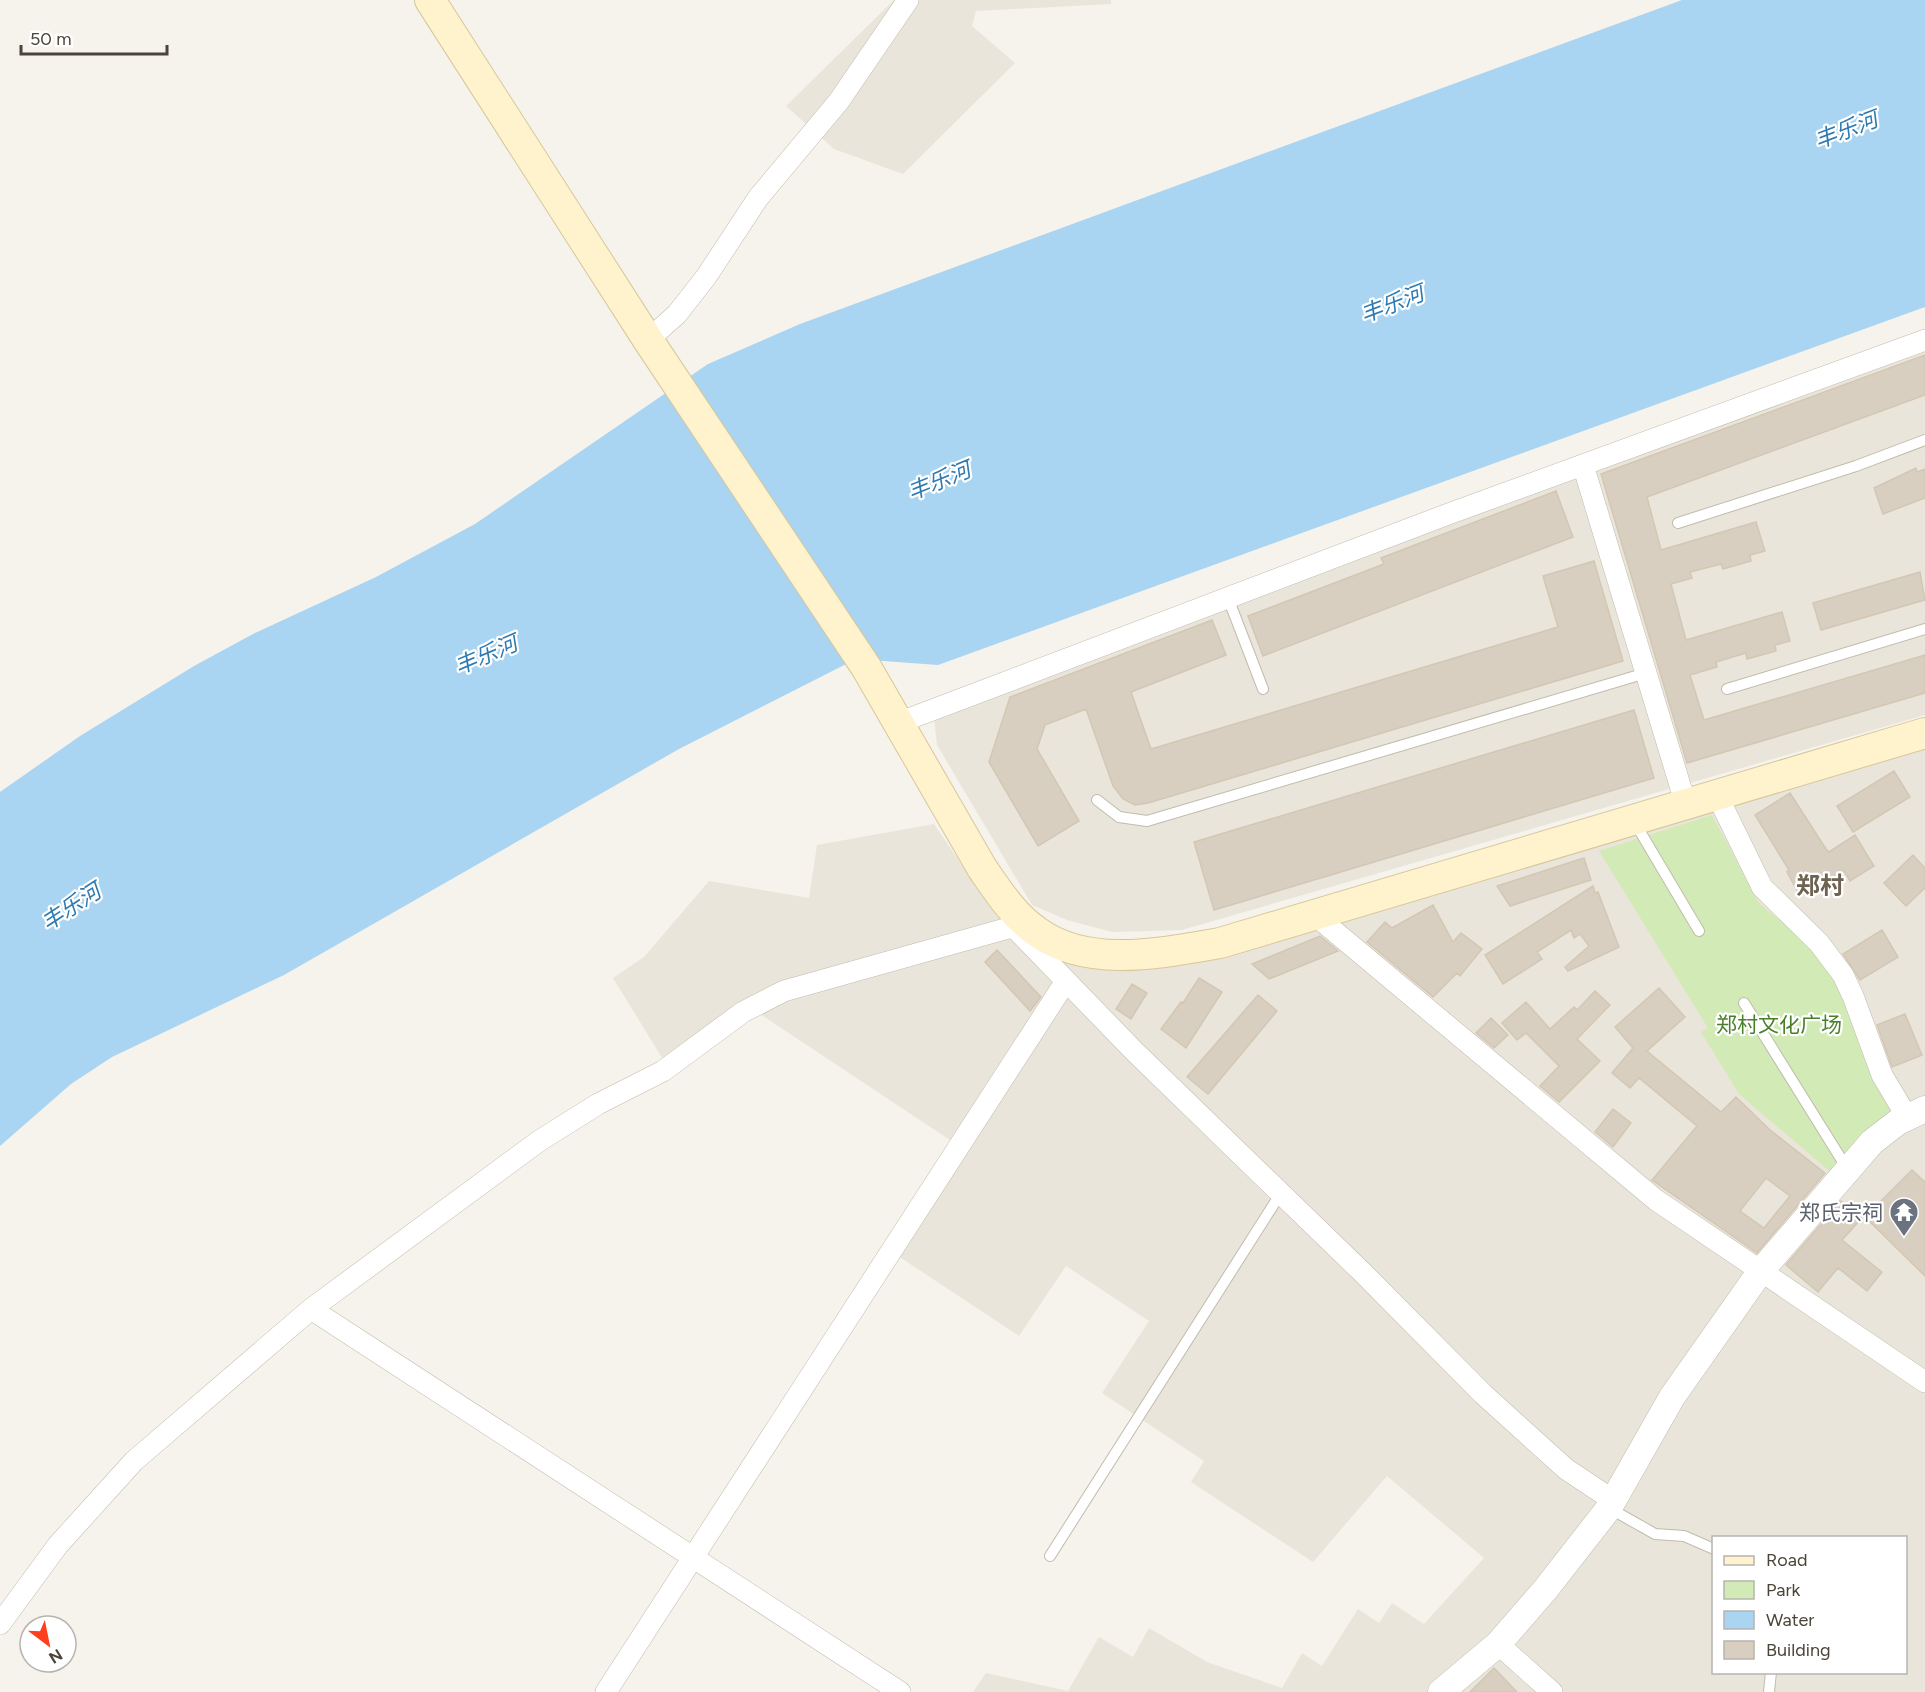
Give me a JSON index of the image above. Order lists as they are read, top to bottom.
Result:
{
  "districts": ["郑村"],
  "water": ["丰乐河"],
  "parks": ["郑村文化广场"],
  "places": {
    "temple": ["郑氏宗祠"]
  },
  "legend": [
    "Road",
    "Park",
    "Water",
    "Building"
  ],
  "scale_bar": "50 m",
  "north": "bottom right"
}
